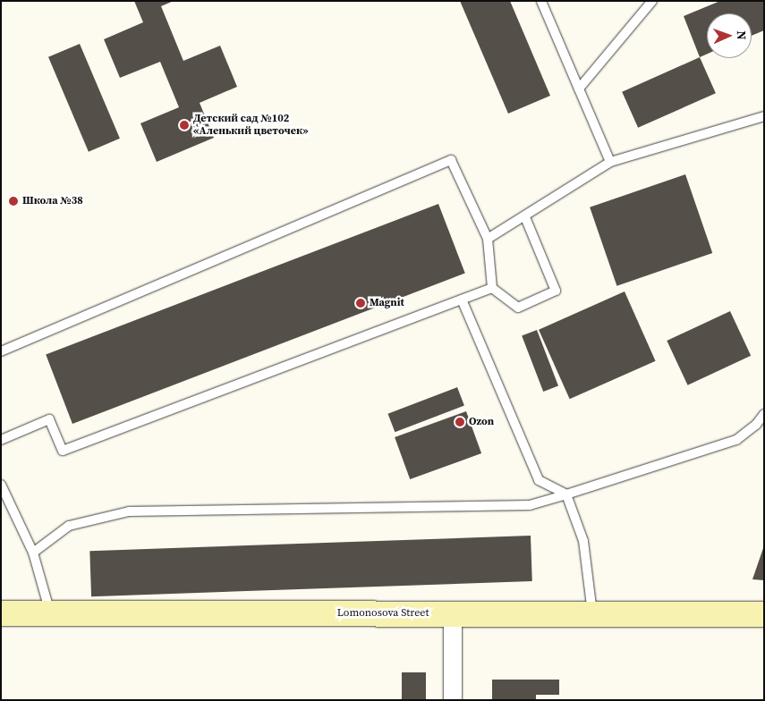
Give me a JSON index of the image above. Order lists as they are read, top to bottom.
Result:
{
  "streets": {
    "street": ["Lomonosova Street"]
  },
  "places": [
    "Детский сад №102 «Аленький цветочек»",
    "Школа №38",
    "Magnit",
    "Ozon"
  ],
  "north": "right"
}
